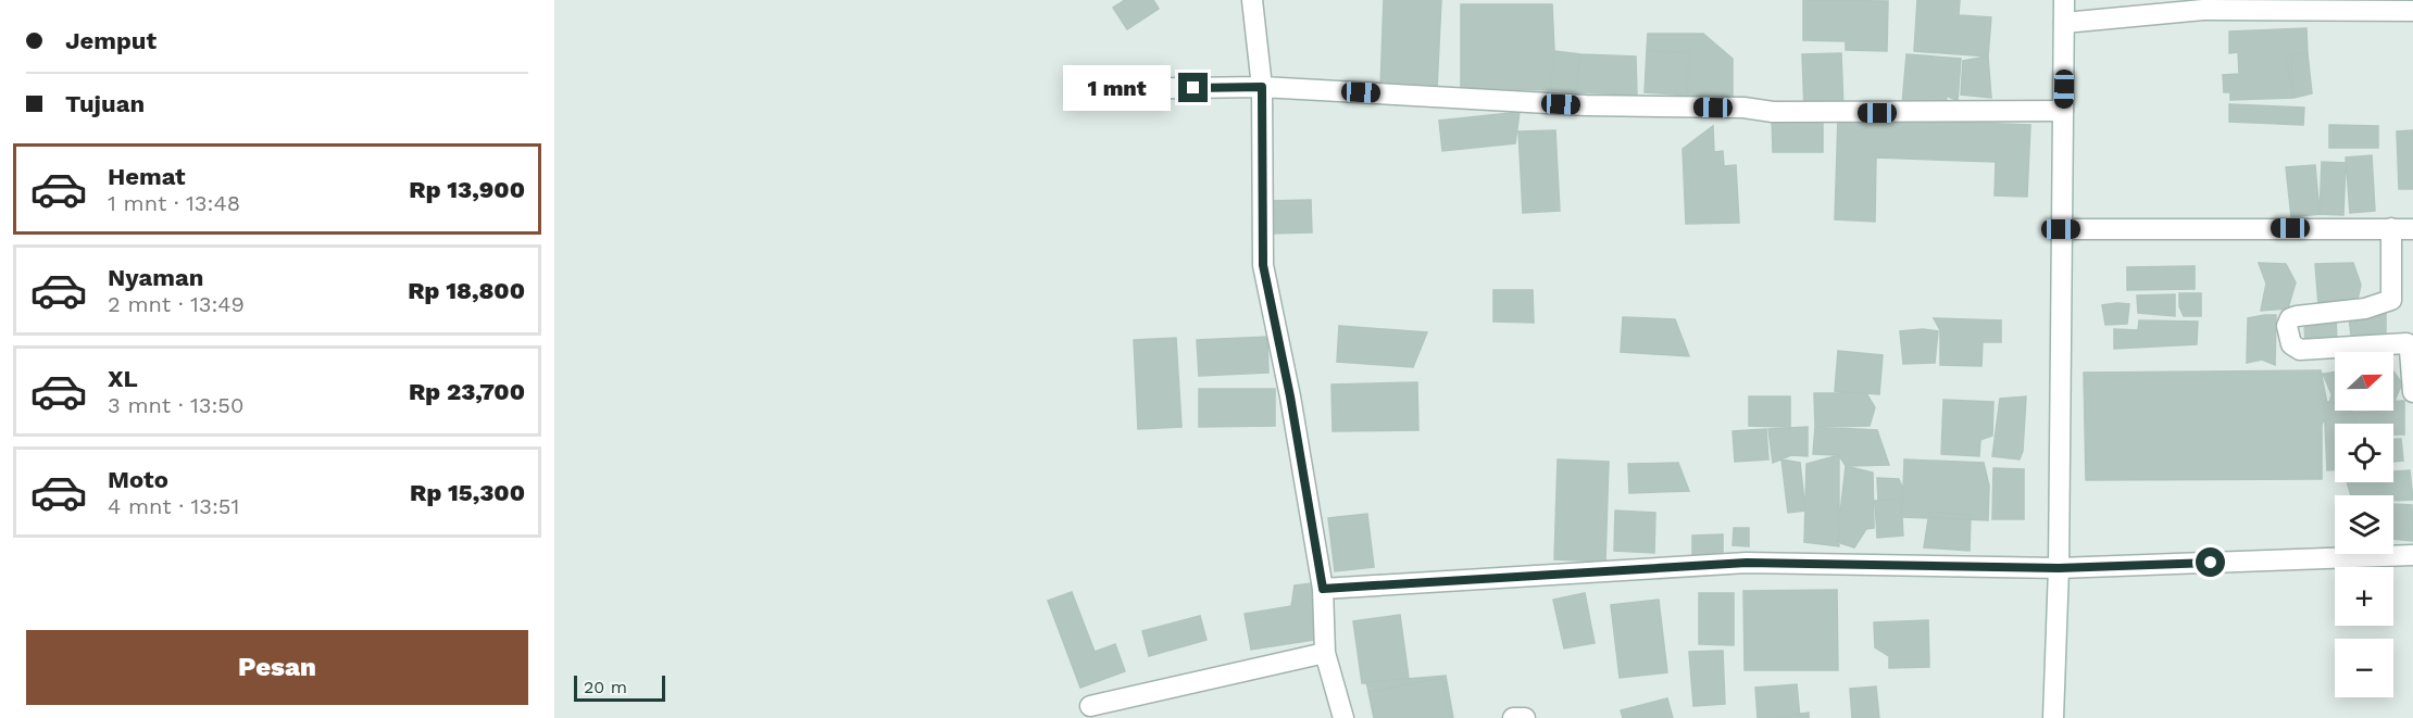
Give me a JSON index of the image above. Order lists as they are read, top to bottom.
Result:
{
  "scale_bar": "20 m",
  "north": "right",
  "page": {
    "banner": ["Jemput", "Tujuan"],
    "bubble": "1 mnt",
    "list": [
      {
        "name": "Hemat",
        "note": "1 mnt · 13:48",
        "value": "Rp 13,900"
      },
      {
        "name": "Nyaman",
        "note": "2 mnt · 13:49",
        "value": "Rp 18,800"
      },
      {
        "name": "XL",
        "note": "3 mnt · 13:50",
        "value": "Rp 23,700"
      },
      {
        "name": "Moto",
        "note": "4 mnt · 13:51",
        "value": "Rp 15,300"
      }
    ],
    "map_buttons": ["+", "−"],
    "buttons": "Pesan",
    "scale": "20 m"
  }
}
